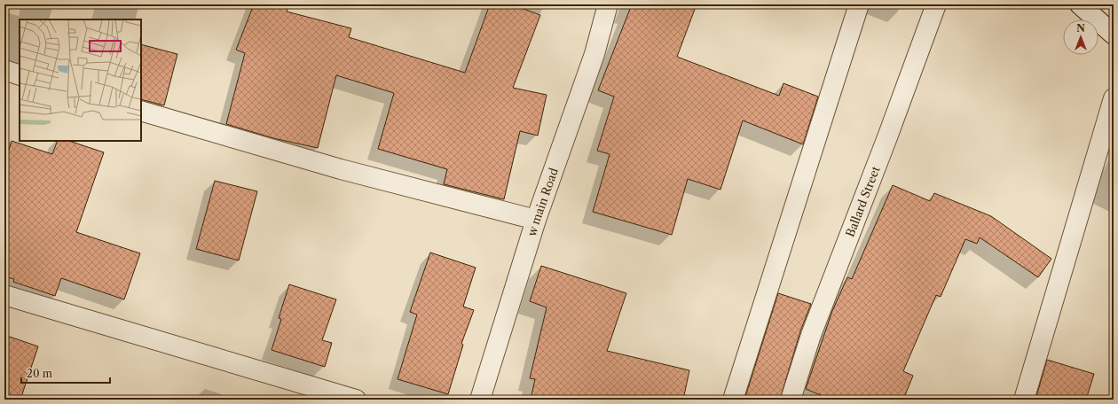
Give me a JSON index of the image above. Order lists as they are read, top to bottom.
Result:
{
  "streets": {
    "street": ["w main Road", "Ballard Street"]
  },
  "scale_bar": "20 m",
  "north": "top"
}
